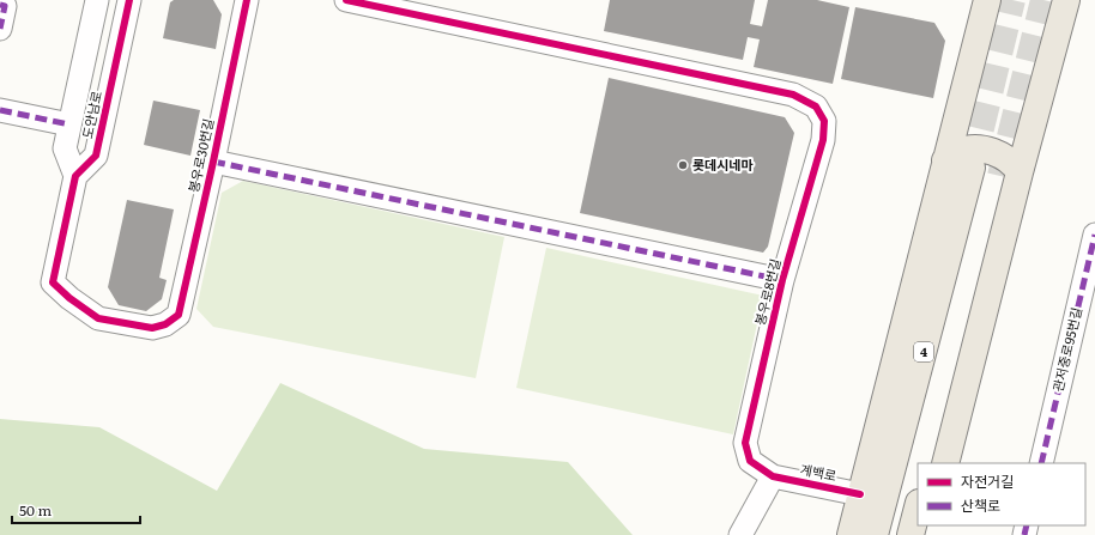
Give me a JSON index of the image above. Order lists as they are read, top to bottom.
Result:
{
  "streets": {
    "main road": ["4"],
    "street": [
      "도안남로",
      "봉우로30번길",
      "봉우로8번길",
      "관저중로95번길",
      "계백로"
    ]
  },
  "crossings": [
    ["도안남로", "봉우로30번길"],
    ["봉우로8번길", "계백로"]
  ],
  "places": ["롯데시네마"],
  "legend": ["자전거길", "산책로"],
  "scale_bar": "50 m"
}
